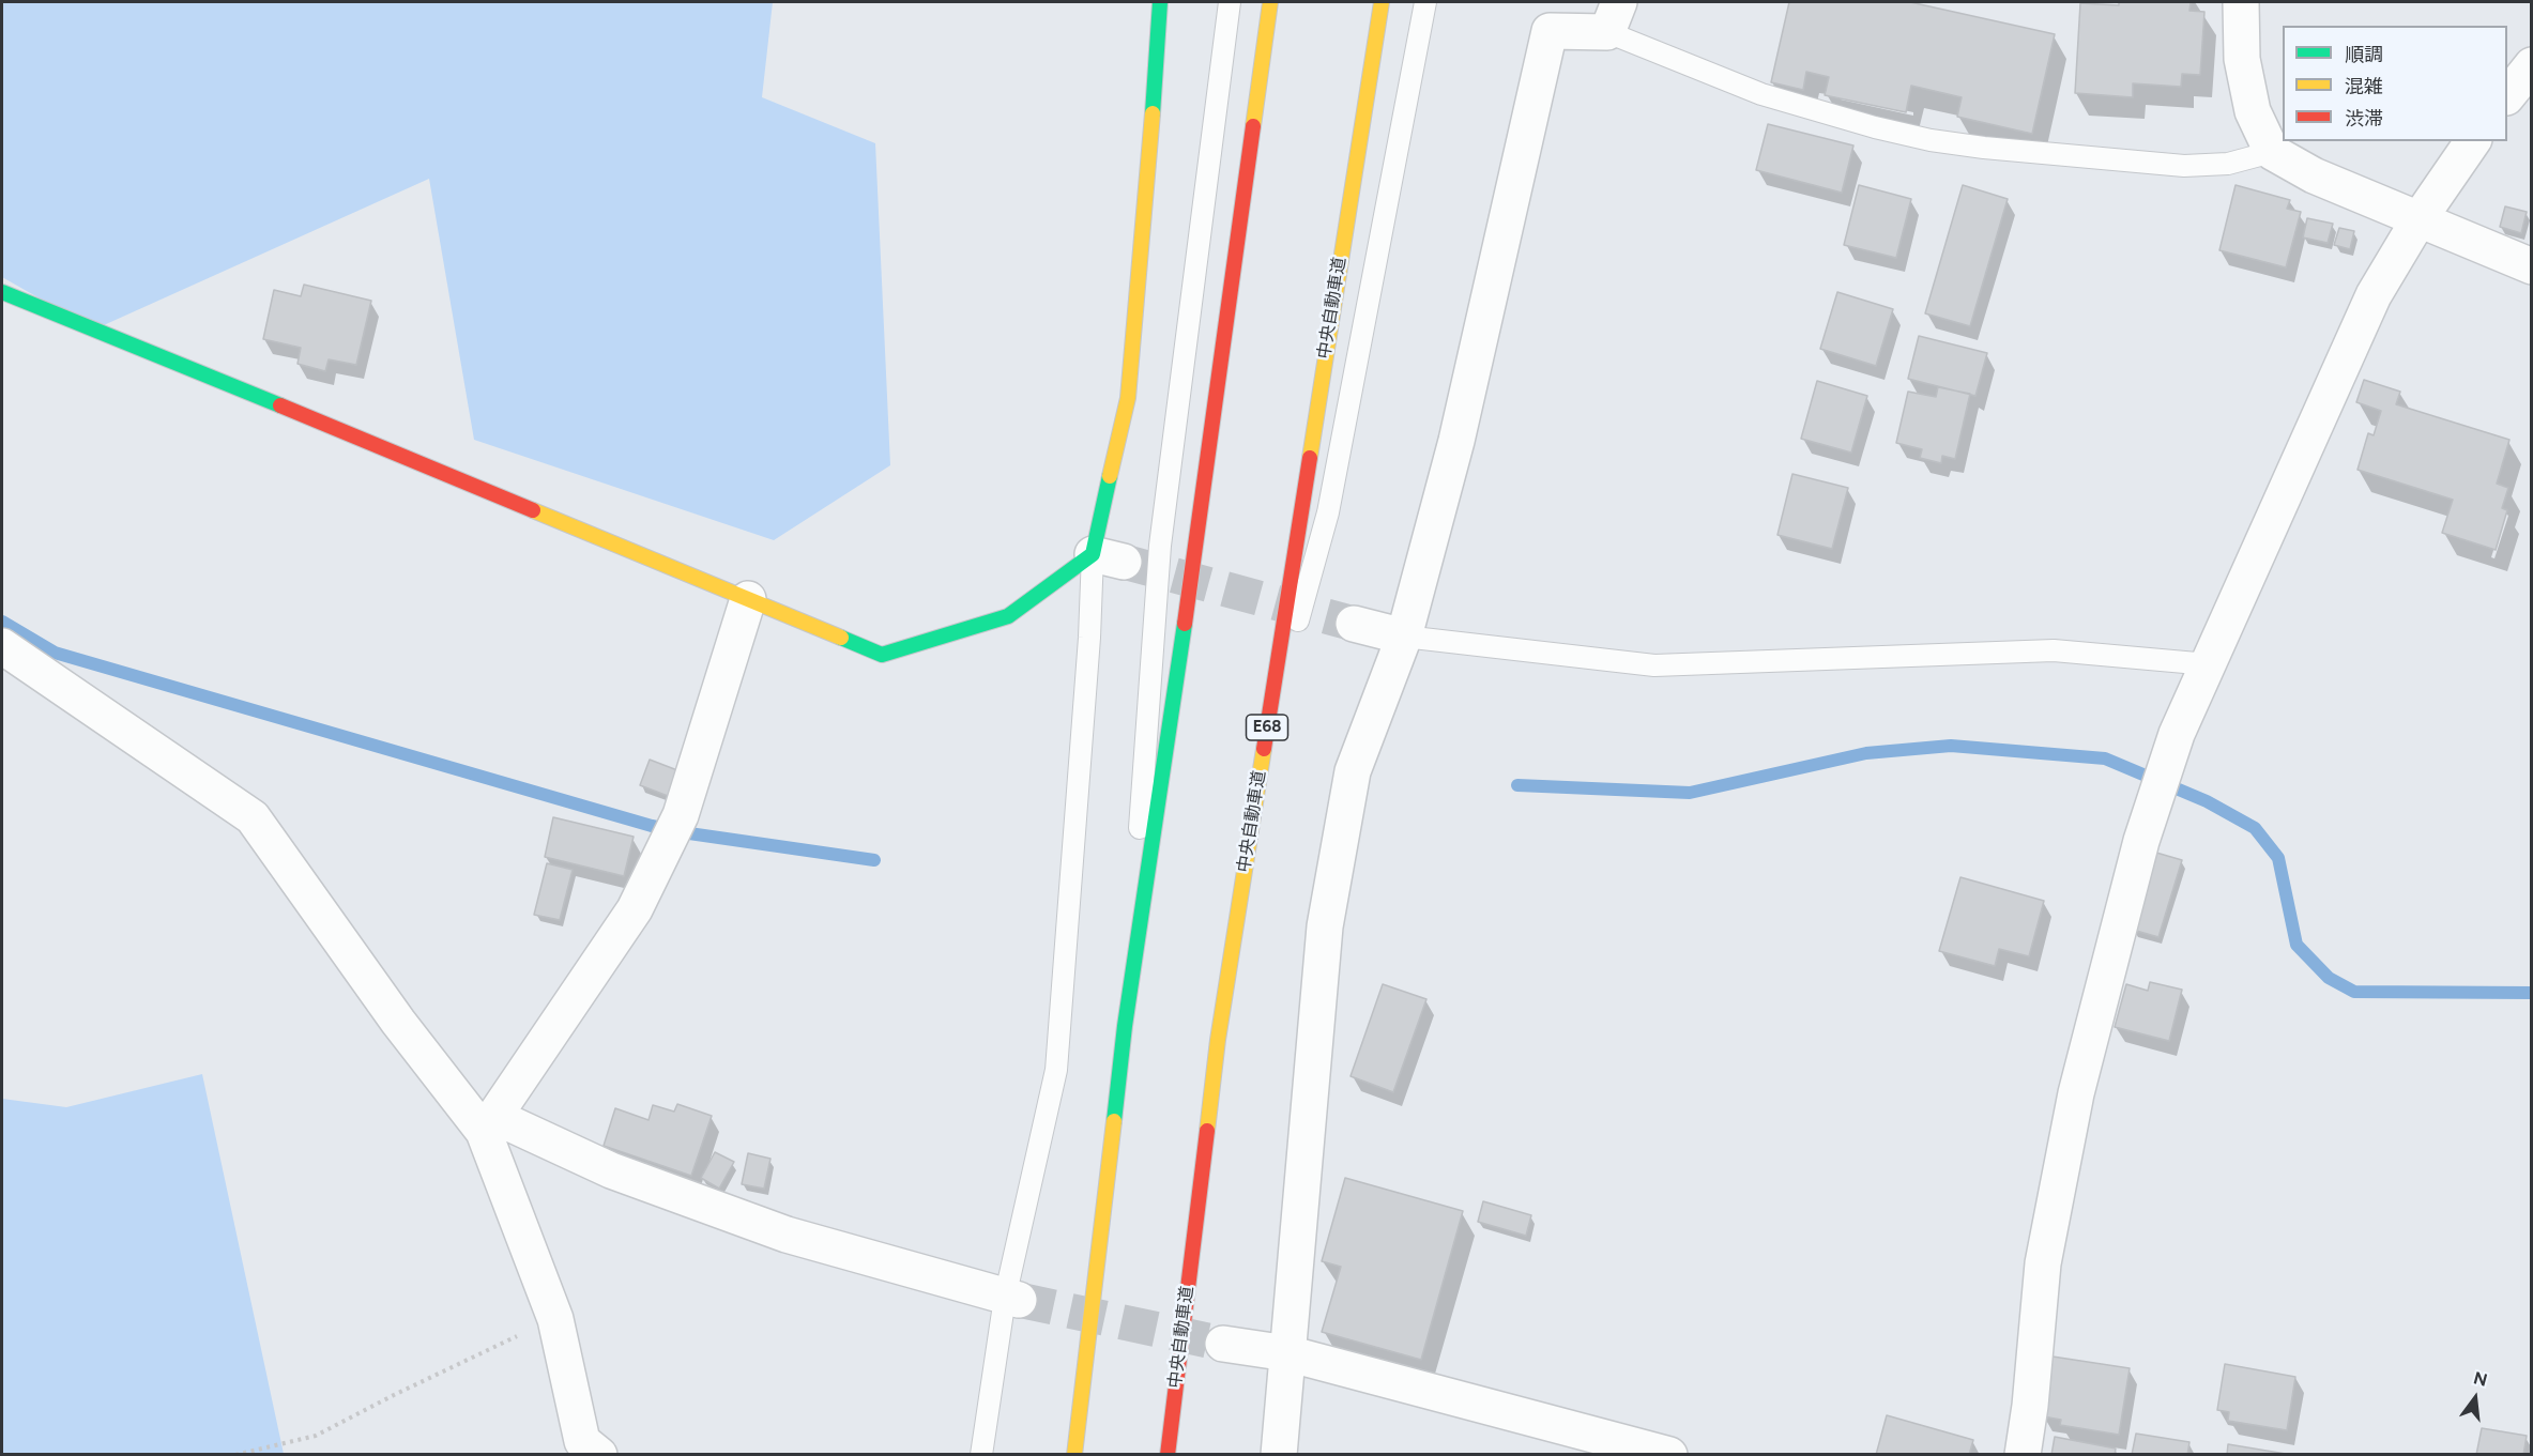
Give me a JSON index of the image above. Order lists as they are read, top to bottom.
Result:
{
  "streets": {
    "main road": ["中央自動車道", "E68"]
  },
  "legend": ["順調", "混雑", "渋滞"],
  "north": "top"
}
